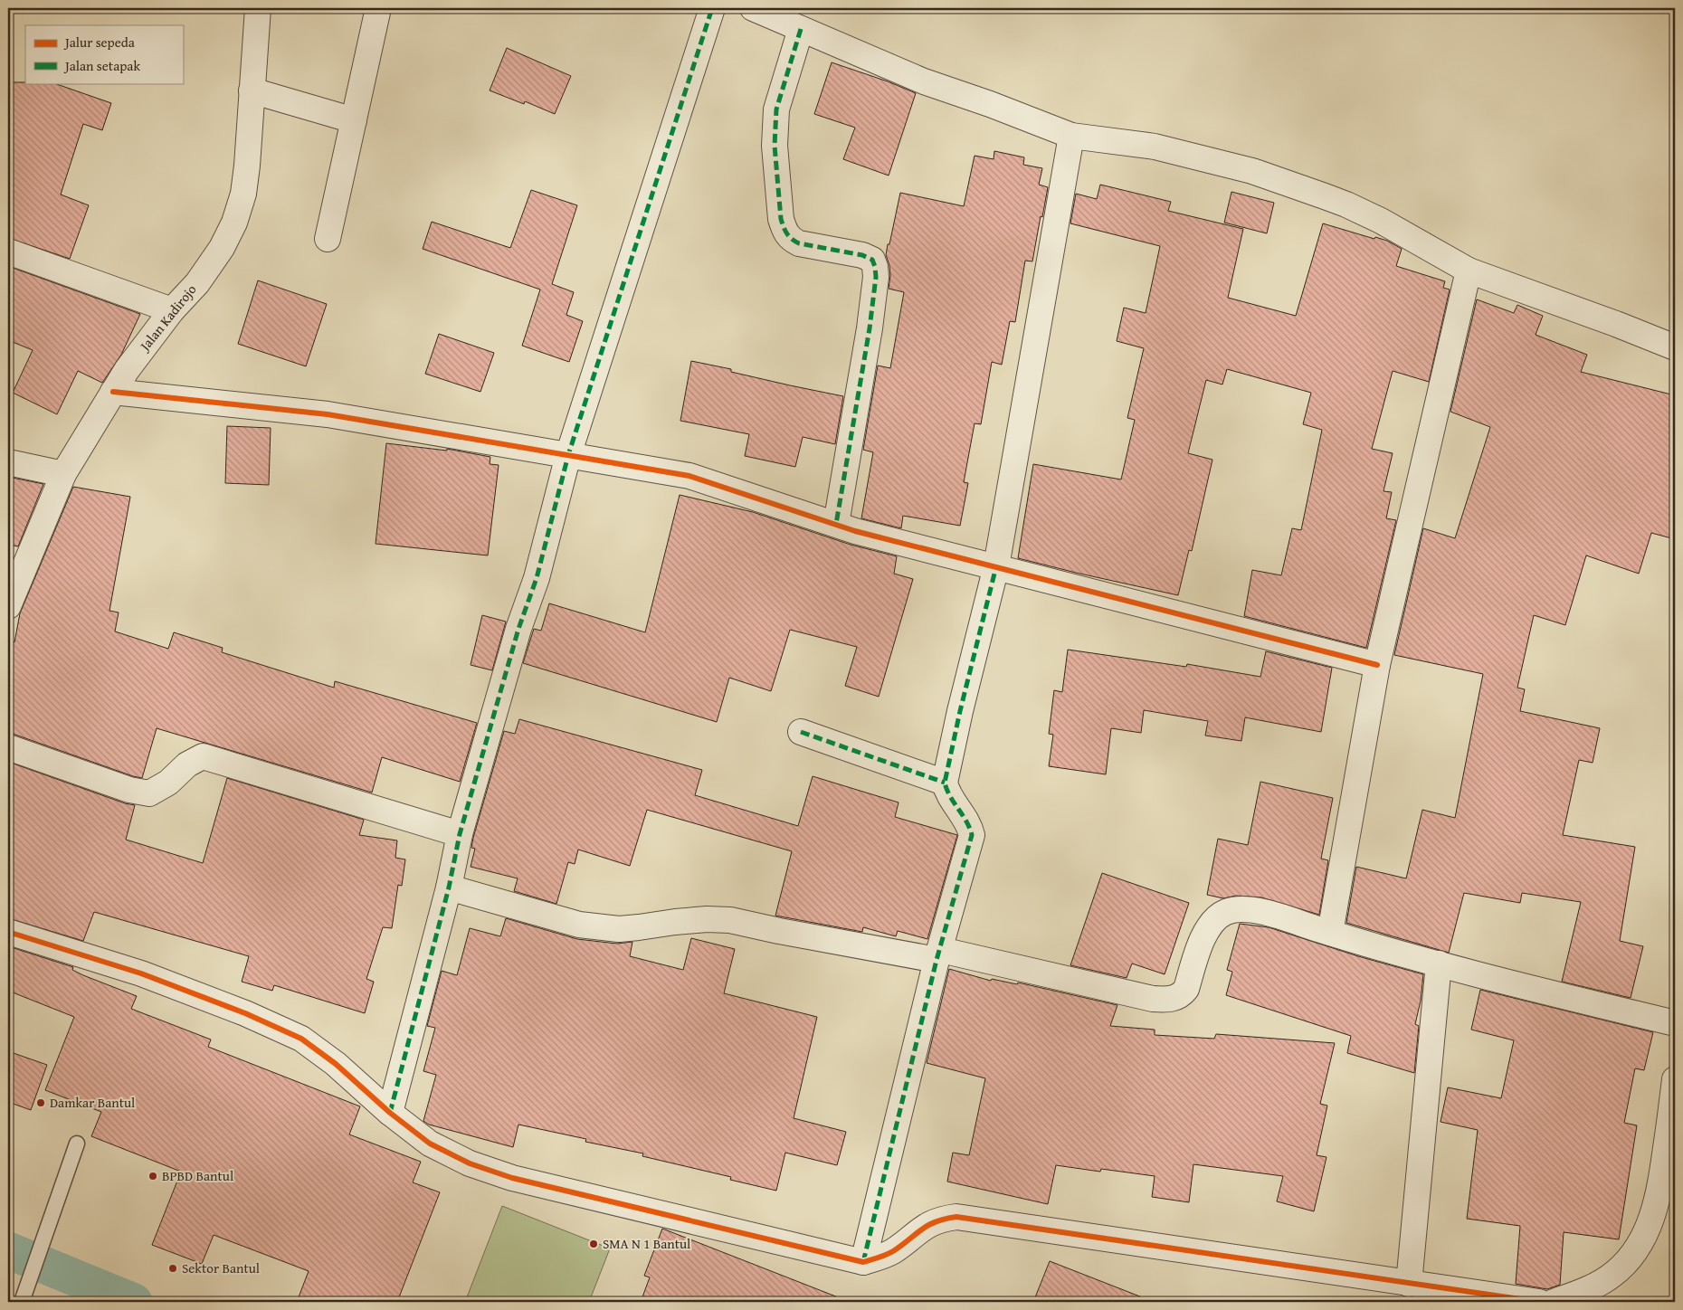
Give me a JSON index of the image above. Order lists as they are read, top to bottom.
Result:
{
  "streets": {
    "street": ["Jalan Kadirojo"]
  },
  "places": [
    "Damkar Bantul",
    "BPBD Bantul",
    "SMA N 1 Bantul",
    "Sektor Bantul"
  ],
  "legend": ["Jalur sepeda", "Jalan setapak"]
}
